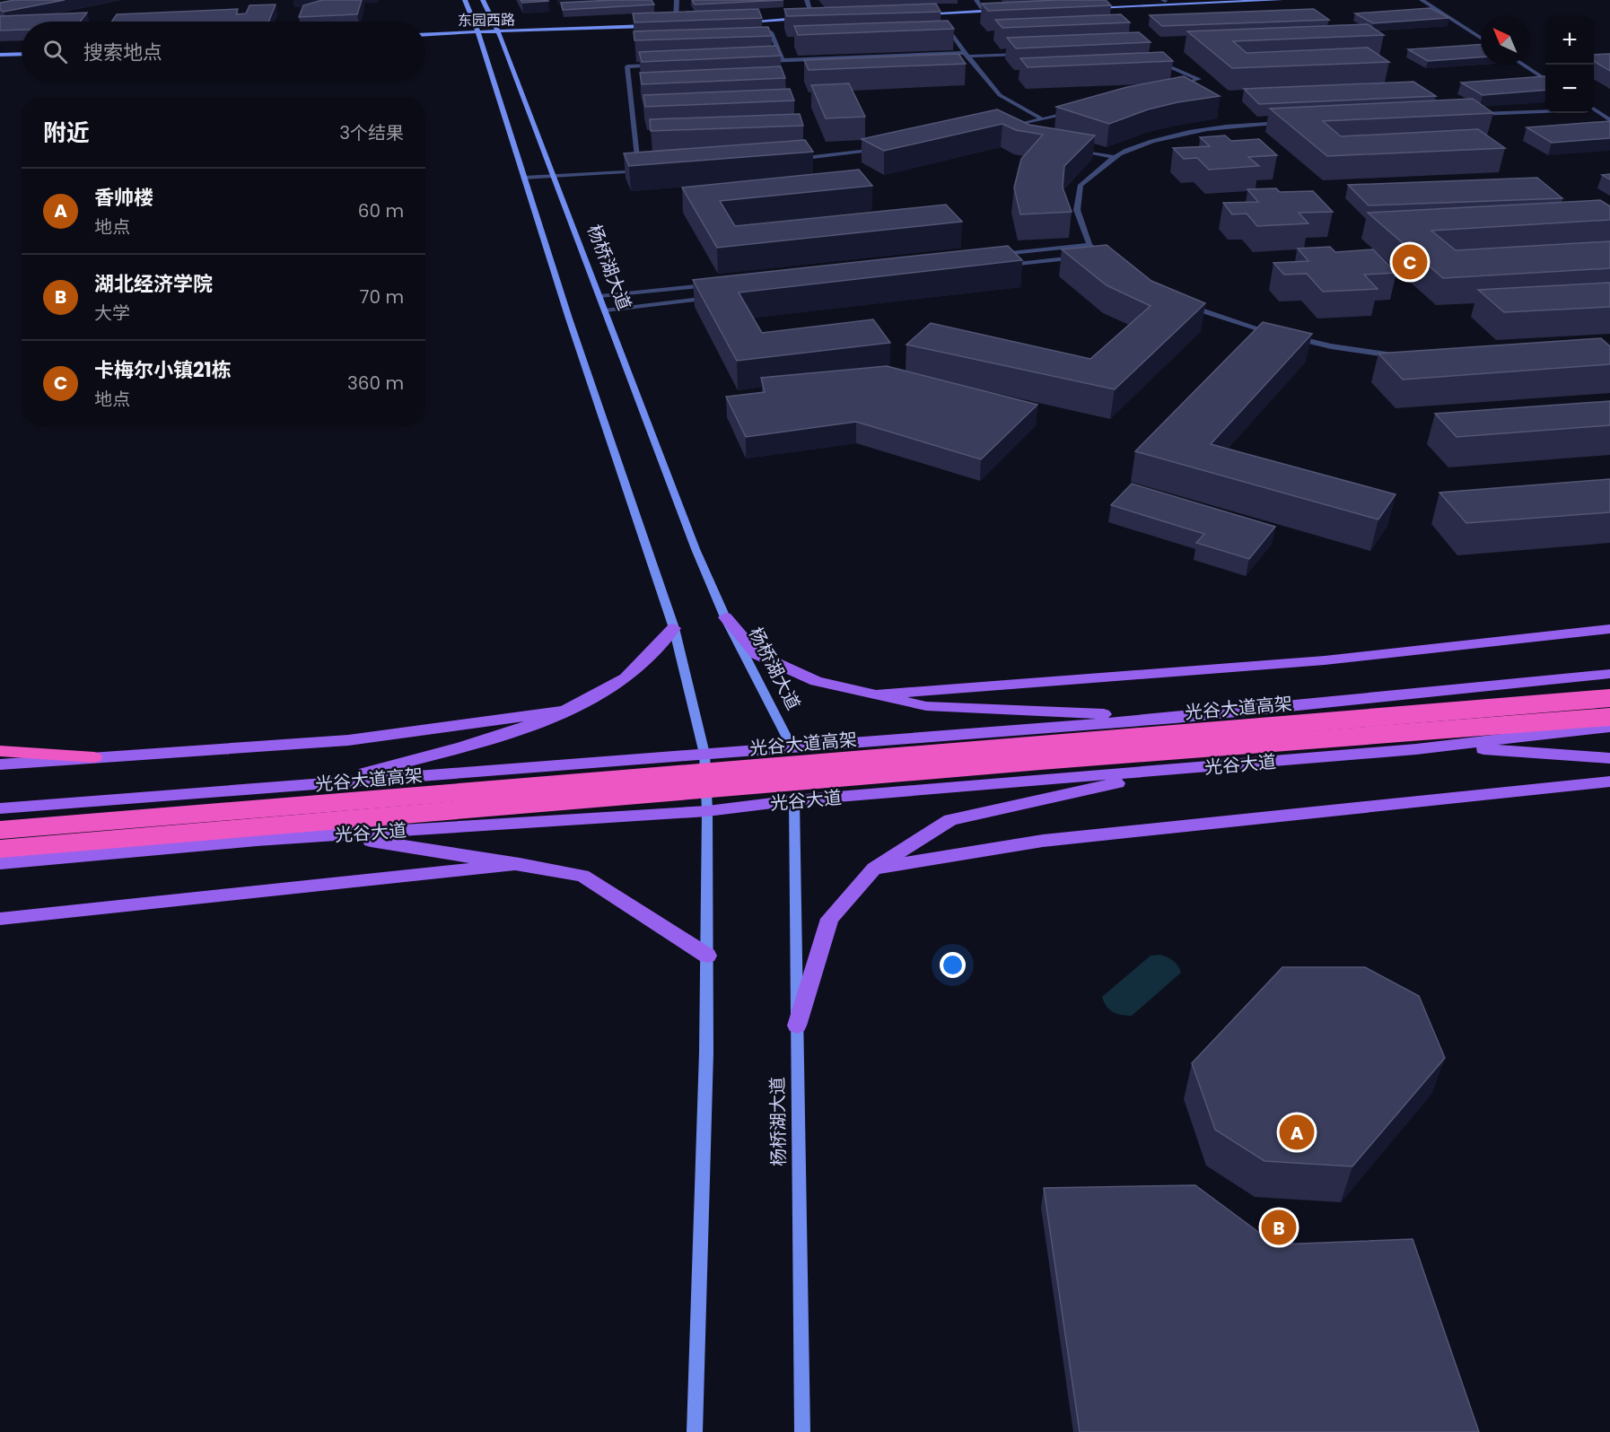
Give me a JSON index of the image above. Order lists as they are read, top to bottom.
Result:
{
  "streets": {
    "highway": ["光谷大道高架"],
    "main road": ["东园西路", "杨桥湖大道", "光谷大道"]
  },
  "crossings": [
    ["东园西路", "杨桥湖大道"],
    ["杨桥湖大道", "光谷大道"]
  ],
  "north": "top left",
  "page": {
    "map_buttons": ["+", "−"],
    "search": "搜索地点",
    "heading": ["附近", "3个结果"],
    "list": [
      {
        "mark": "A",
        "name": "香帅楼",
        "note": "地点",
        "value": "60 m"
      },
      {
        "mark": "B",
        "name": "湖北经济学院",
        "note": "大学",
        "value": "70 m"
      },
      {
        "mark": "C",
        "name": "卡梅尔小镇21栋",
        "note": "地点",
        "value": "360 m"
      }
    ],
    "pins": ["C", "A", "B"]
  }
}
